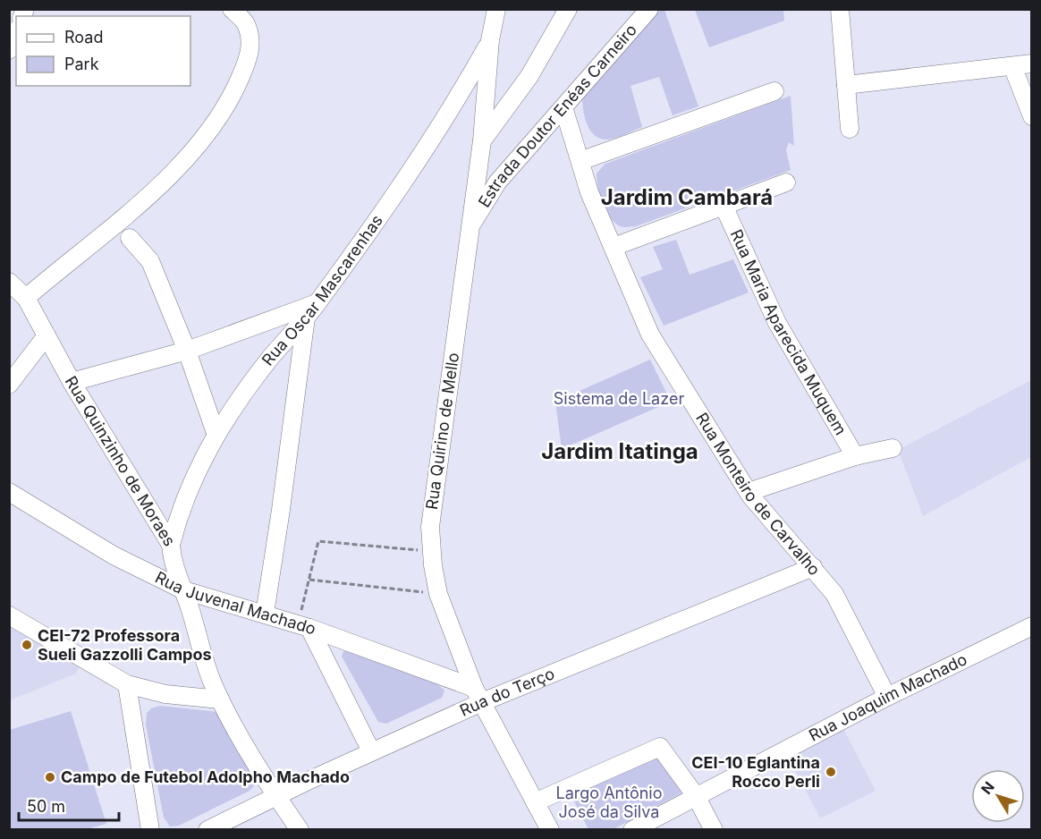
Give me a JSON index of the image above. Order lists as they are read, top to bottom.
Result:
{
  "streets": {
    "street": [
      "Estrada Doutor Enéas Carneiro",
      "Rua Oscar Mascarenhas",
      "Rua Maria Aparecida Muquem",
      "Rua Quirino de Mello",
      "Rua Quinzinho de Moraes",
      "Rua Monteiro de Carvalho",
      "Rua Juvenal Machado",
      "Rua do Terço",
      "Rua Joaquim Machado"
    ]
  },
  "crossings": [
    ["Estrada Doutor Enéas Carneiro", "Rua Quirino de Mello"],
    ["Estrada Doutor Enéas Carneiro", "Rua Monteiro de Carvalho"],
    ["Rua Oscar Mascarenhas", "Rua Quirino de Mello"],
    ["Rua Oscar Mascarenhas", "Rua Quinzinho de Moraes"],
    ["Rua Quirino de Mello", "Rua Juvenal Machado"],
    ["Rua Quirino de Mello", "Rua do Terço"],
    ["Rua Quinzinho de Moraes", "Rua Juvenal Machado"],
    ["Rua Quinzinho de Moraes", "Rua do Terço"],
    ["Rua Monteiro de Carvalho", "Rua do Terço"],
    ["Rua Monteiro de Carvalho", "Rua Joaquim Machado"],
    ["Rua Juvenal Machado", "Rua do Terço"]
  ],
  "districts": ["Jardim Cambará", "Jardim Itatinga"],
  "parks": ["Sistema de Lazer", "Largo Antônio José da Silva"],
  "places": ["CEI-72 Professora Sueli Gazzolli Campos", "CEI-10 Eglantina Rocco Perli", "Campo de Futebol Adolpho Machado"],
  "legend": ["Road", "Park"],
  "scale_bar": "50 m",
  "north": "top left"
}
